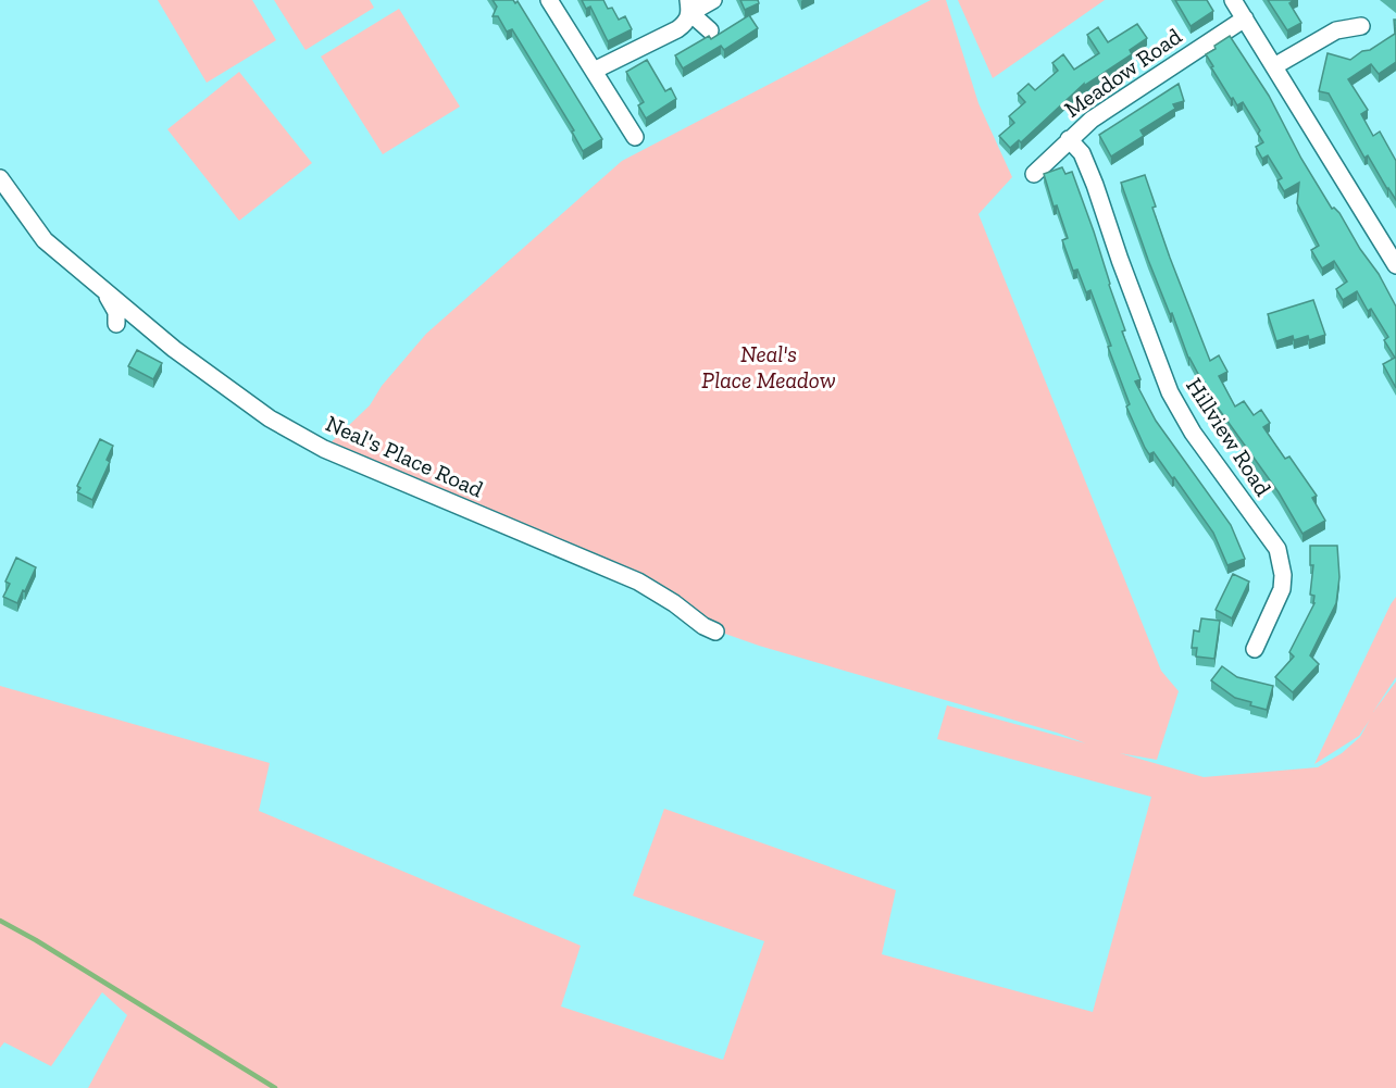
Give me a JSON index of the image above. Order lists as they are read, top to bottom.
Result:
{
  "streets": {
    "street": ["Meadow Road", "Hillview Road", "Neal's Place Road"]
  },
  "crossings": [
    ["Meadow Road", "Hillview Road"]
  ],
  "parks": ["Neal's Place Meadow"]
}
